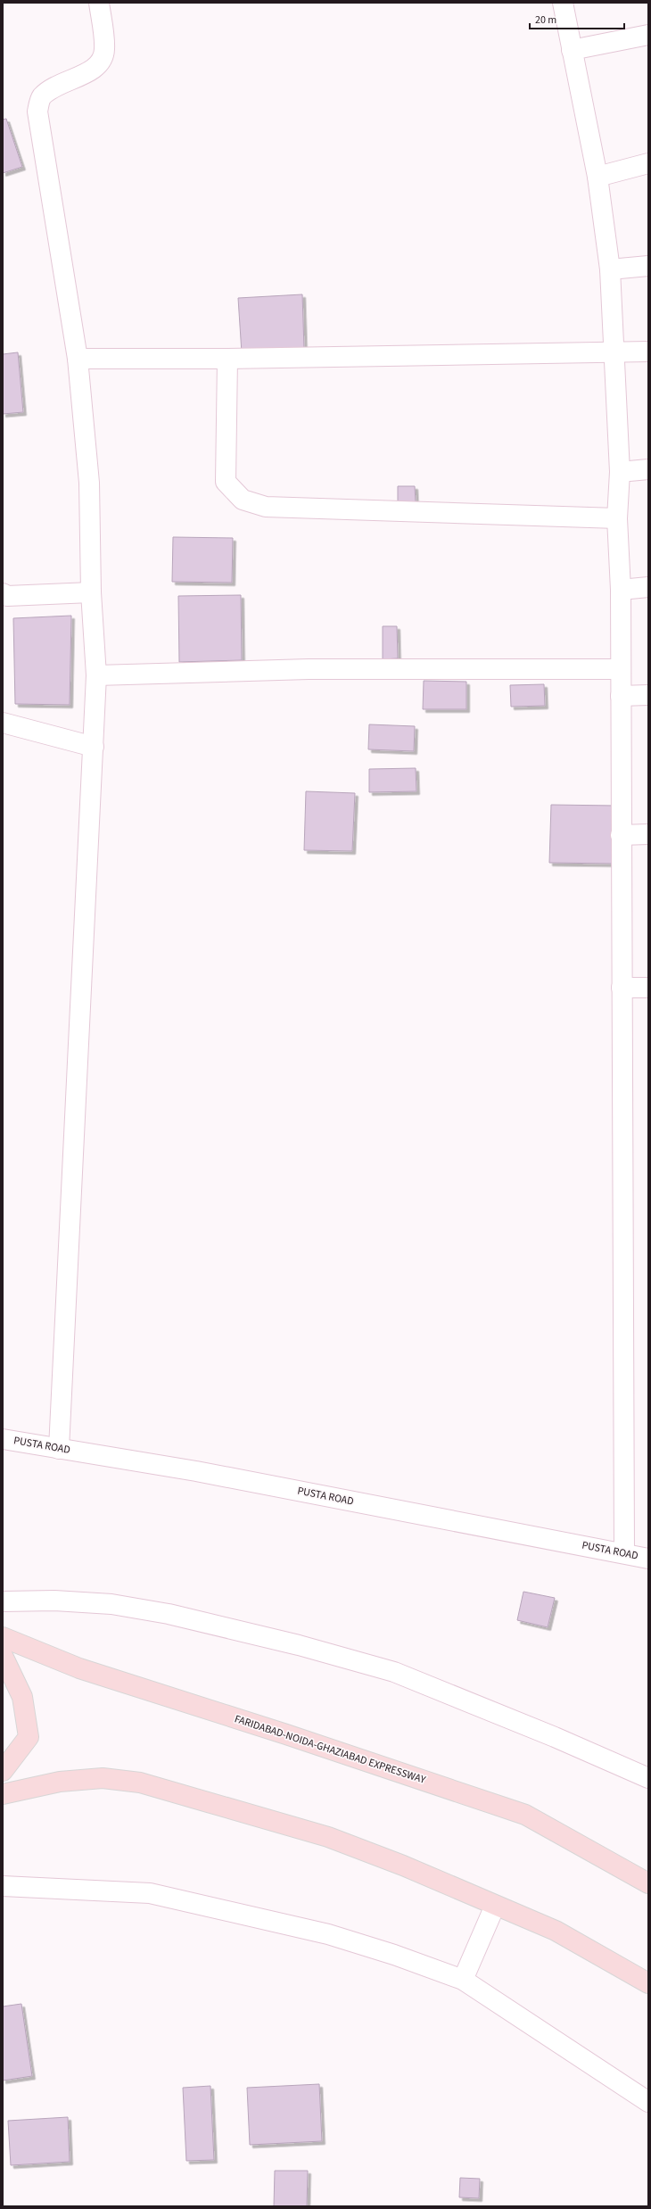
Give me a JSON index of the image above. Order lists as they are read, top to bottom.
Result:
{
  "streets": {
    "main road": ["FARIDABAD-NOIDA-GHAZIABAD EXPRESSWAY"],
    "street": ["PUSTA ROAD"]
  },
  "scale_bar": "20 m"
}
